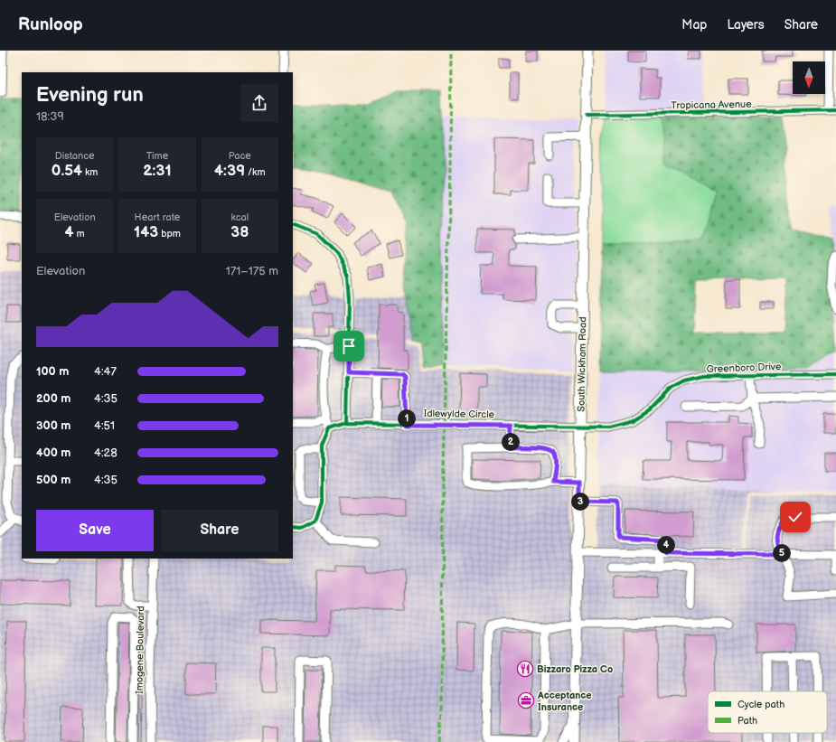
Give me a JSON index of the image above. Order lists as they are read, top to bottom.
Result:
{
  "streets": {
    "main road": ["South Wickham Road"],
    "street": [
      "Tropicana Avenue",
      "Greenboro Drive",
      "Idlewylde Circle",
      "Imogene Boulevard"
    ]
  },
  "crossings": [
    ["Tropicana Avenue", "South Wickham Road"],
    ["South Wickham Road", "Greenboro Drive"],
    ["South Wickham Road", "Idlewylde Circle"],
    ["Greenboro Drive", "Idlewylde Circle"]
  ],
  "places": {
    "restaurant": ["Bizzaro Pizza Co"],
    "office": ["Acceptance Insurance"]
  },
  "legend": ["Cycle path", "Path"],
  "north": "bottom",
  "page": {
    "header": "Runloop",
    "nav": ["Map", "Layers", "Share"],
    "heading": ["Evening run", "18:39"],
    "stats": [
      ["Distance", "0.54 km"],
      ["Time", "2:31"],
      ["Pace", "4:39 /km"],
      ["Elevation", "4 m"],
      ["Heart rate", "143 bpm"],
      ["kcal", "38"]
    ],
    "chart": ["Elevation", "171–175 m"],
    "list": [
      {
        "name": "100 m",
        "note": "4:47"
      },
      {
        "name": "200 m",
        "note": "4:35"
      },
      {
        "name": "300 m",
        "note": "4:51"
      },
      {
        "name": "400 m",
        "note": "4:28"
      },
      {
        "name": "500 m",
        "note": "4:35"
      }
    ],
    "pins": [
      "1",
      "2",
      "3",
      "4",
      "5"
    ],
    "buttons": ["Save", "Share"]
  }
}
